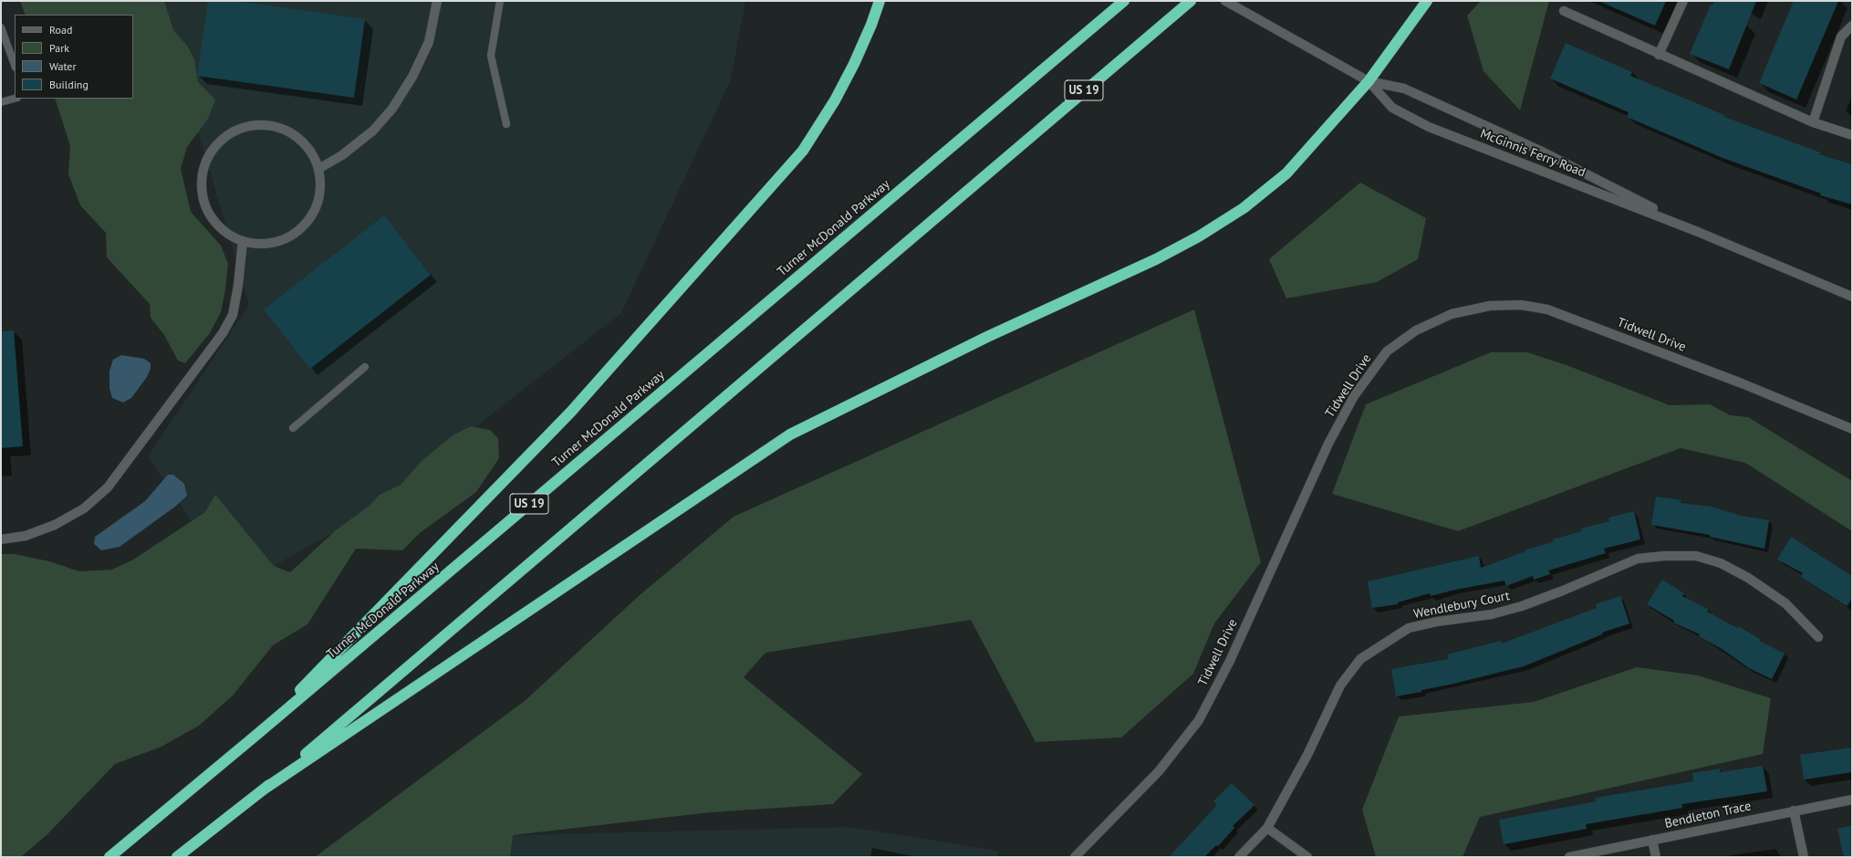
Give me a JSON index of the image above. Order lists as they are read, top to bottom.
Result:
{
  "streets": {
    "highway": ["US 19", "Turner McDonald Parkway"],
    "street": [
      "McGinnis Ferry Road",
      "Tidwell Drive",
      "Wendlebury Court",
      "Bendleton Trace"
    ]
  },
  "legend": [
    "Road",
    "Park",
    "Water",
    "Building"
  ]
}
